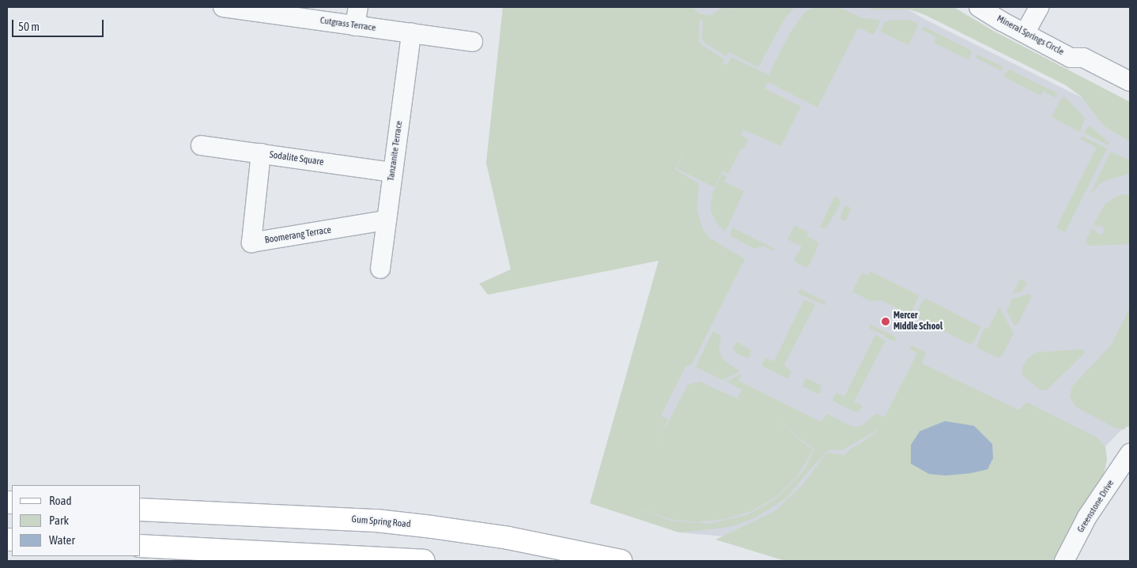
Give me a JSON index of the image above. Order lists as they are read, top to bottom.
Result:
{
  "streets": {
    "main road": ["Gum Spring Road"],
    "street": [
      "Cutgrass Terrace",
      "Mineral Springs Circle",
      "Tanzanite Terrace",
      "Sodalite Square",
      "Boomerang Terrace",
      "Greenstone Drive"
    ]
  },
  "crossings": [
    ["Cutgrass Terrace", "Tanzanite Terrace"],
    ["Tanzanite Terrace", "Sodalite Square"],
    ["Tanzanite Terrace", "Boomerang Terrace"],
    ["Sodalite Square", "Boomerang Terrace"]
  ],
  "places": ["Mercer Middle School"],
  "legend": ["Road", "Park", "Water"],
  "scale_bar": "50 m"
}
